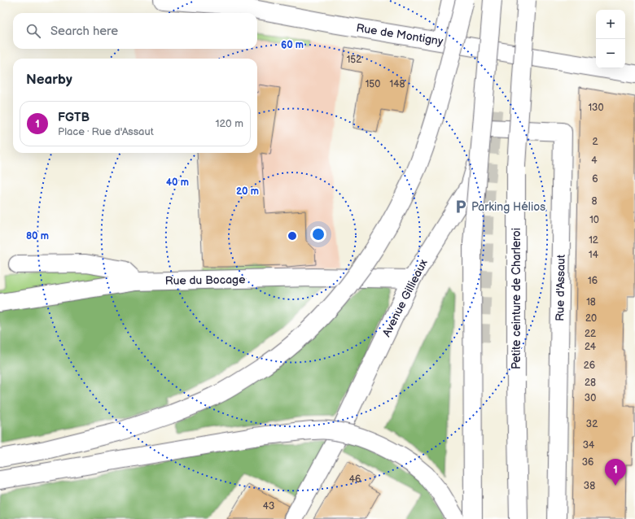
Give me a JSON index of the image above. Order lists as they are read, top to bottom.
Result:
{
  "streets": {
    "main road": [
      "Rue de Montigny",
      "Rue du Bocage",
      "Rue d'Assaut",
      "Avenue Gillieaux",
      "Petite ceinture de Charleroi"
    ]
  },
  "crossings": [
    ["Rue de Montigny", "Avenue Gillieaux"],
    ["Rue du Bocage", "Avenue Gillieaux"],
    ["Rue d'Assaut", "Avenue Gillieaux"]
  ],
  "places": {
    "parking": ["Parking Hélios"]
  },
  "house_numbers": [
    "152",
    "150",
    "148",
    "130",
    "2",
    "4",
    "6",
    "8",
    "10",
    "12",
    "14",
    "16",
    "18",
    "20",
    "22",
    "24",
    "26",
    "28",
    "30",
    "32",
    "34",
    "36",
    "46",
    "38",
    "43"
  ],
  "page": {
    "map_buttons": ["+", "−"],
    "search": "Search here",
    "heading": "Nearby",
    "list": [
      {
        "mark": "1",
        "name": "FGTB",
        "note": "Place · Rue d'Assaut",
        "value": "120 m"
      }
    ],
    "pins": "1"
  },
  "rings": [
    "60 m",
    "40 m",
    "20 m",
    "80 m"
  ]
}
